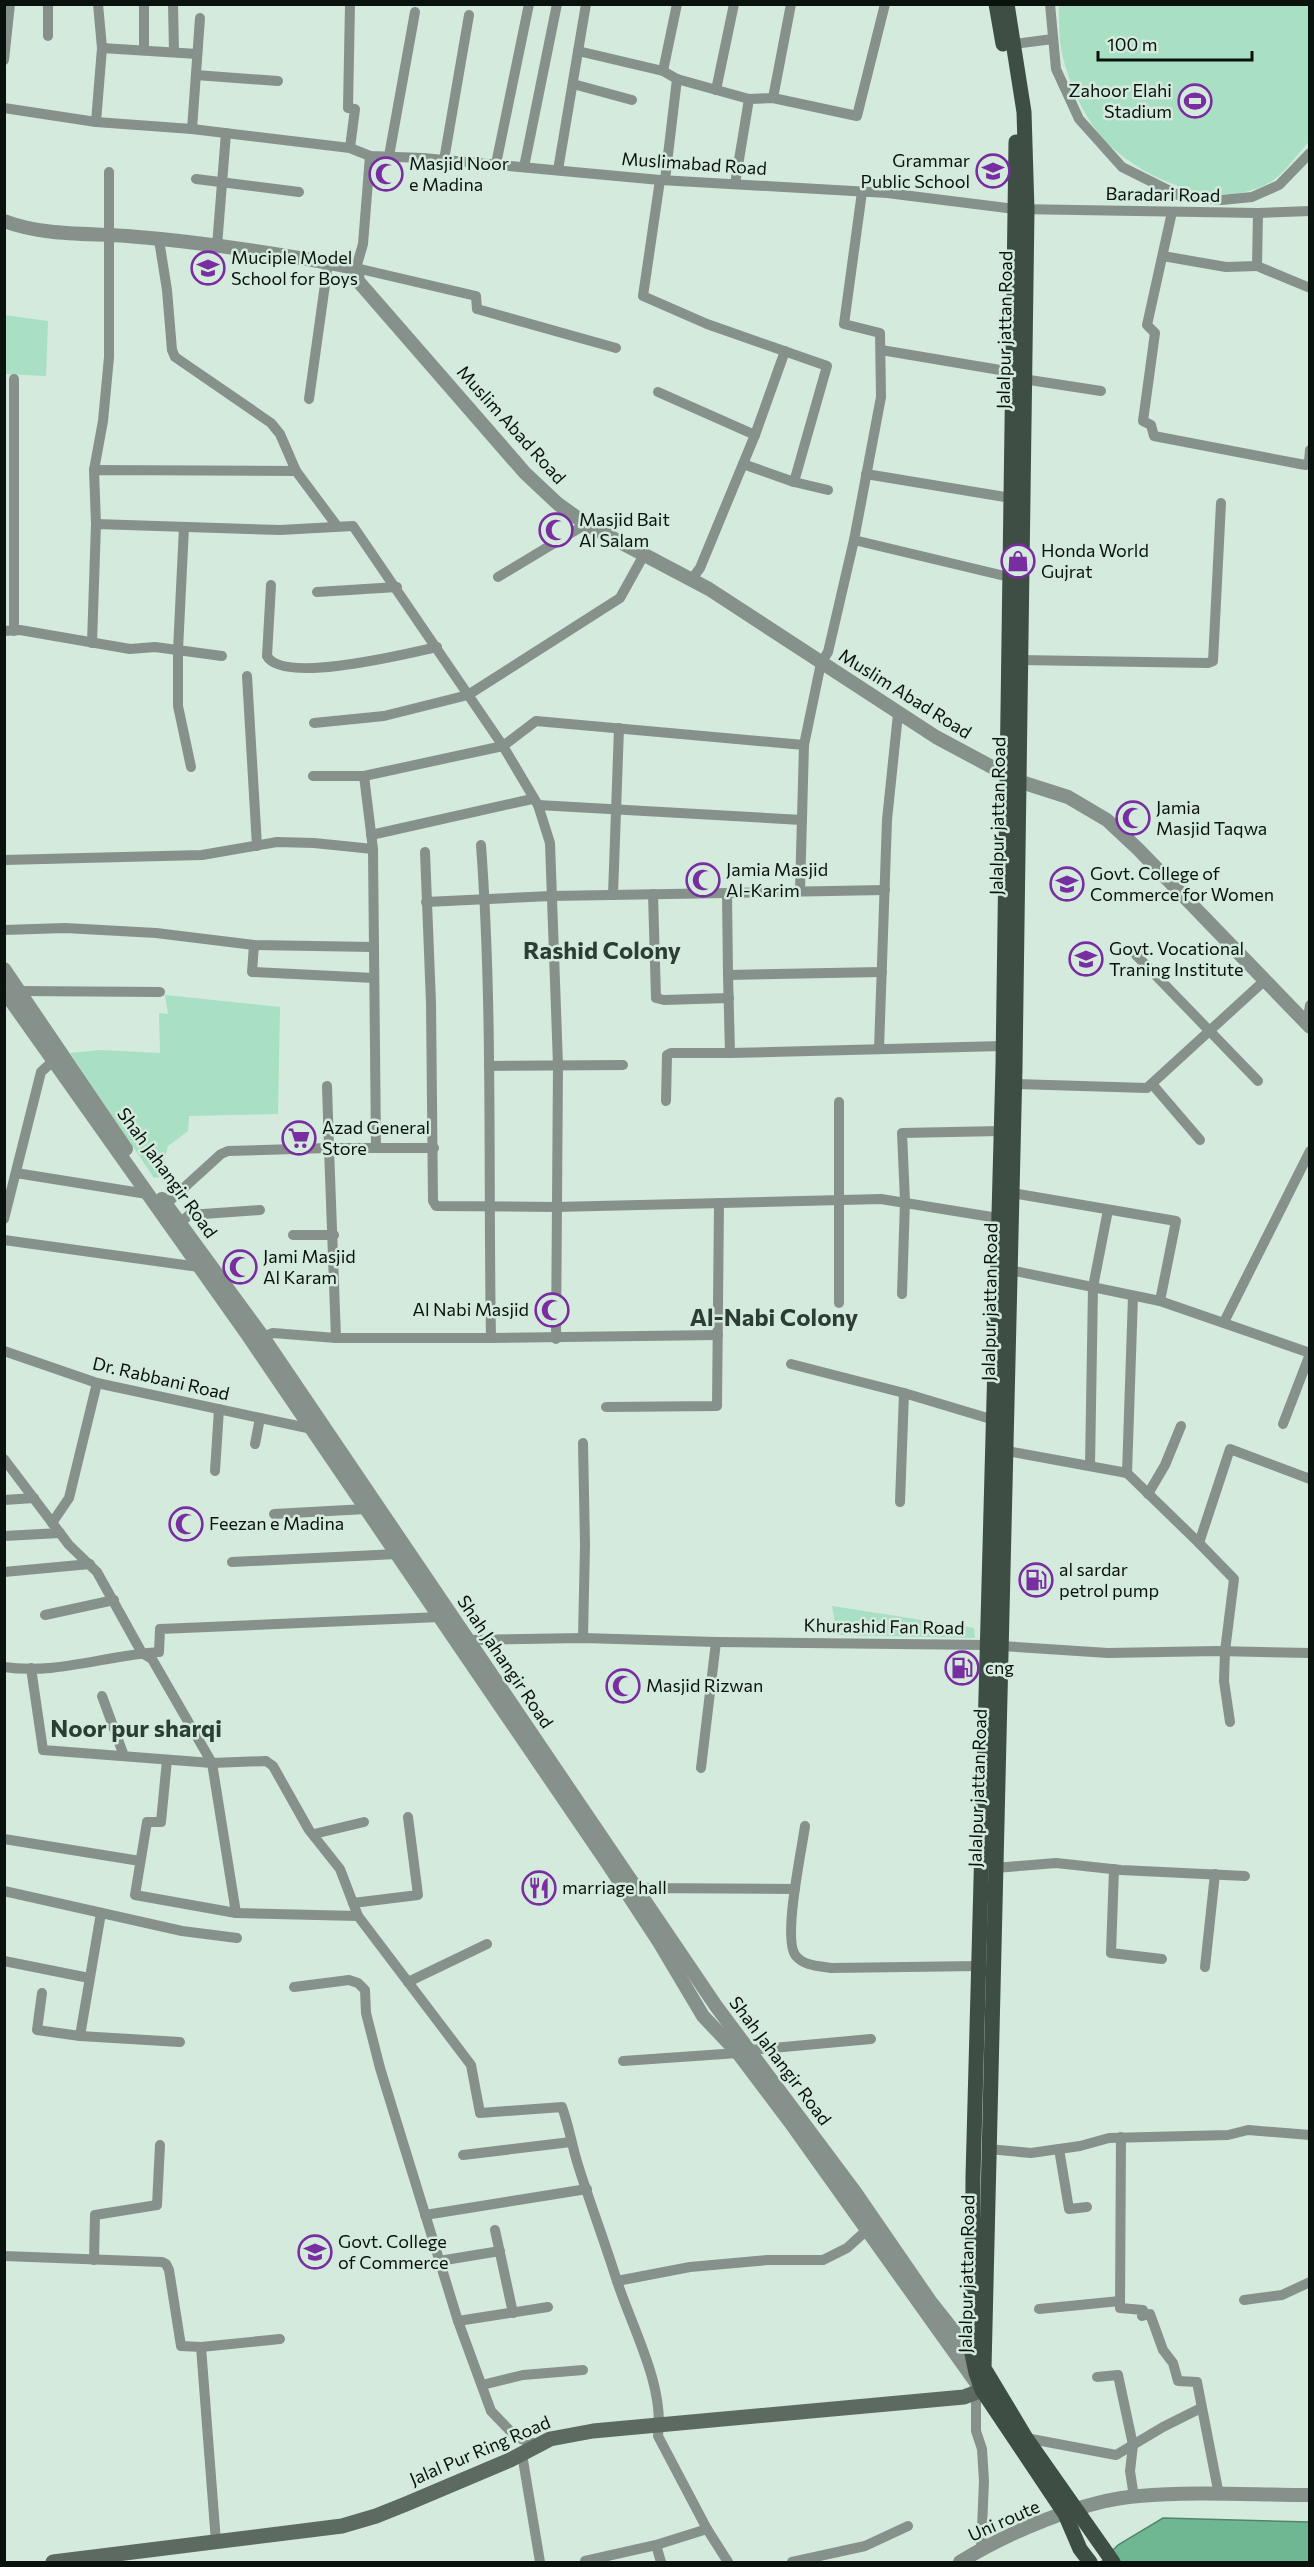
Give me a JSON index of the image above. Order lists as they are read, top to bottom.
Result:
{
  "streets": {
    "main road": ["Jalalpur jattan Road", "Jalal Pur Ring Road"],
    "street": [
      "Muslimabad Road",
      "Baradari Road",
      "Muslim Abad Road",
      "Shah Jahangir Road",
      "Dr. Rabbani Road",
      "Khurashid Fan Road",
      "Uni route"
    ]
  },
  "crossings": [
    ["Muslimabad Road", "Baradari Road"],
    ["Muslimabad Road", "Jalalpur jattan Road"],
    ["Baradari Road", "Jalalpur jattan Road"],
    ["Jalalpur jattan Road", "Muslim Abad Road"],
    ["Jalalpur jattan Road", "Shah Jahangir Road"],
    ["Jalalpur jattan Road", "Khurashid Fan Road"],
    ["Jalalpur jattan Road", "Jalal Pur Ring Road"],
    ["Jalalpur jattan Road", "Uni route"],
    ["Shah Jahangir Road", "Dr. Rabbani Road"],
    ["Shah Jahangir Road", "Khurashid Fan Road"],
    ["Shah Jahangir Road", "Jalal Pur Ring Road"]
  ],
  "districts": ["Rashid Colony", "Al-Nabi Colony", "Noor pur sharqi"],
  "places": {
    "sports": ["Zahoor Elahi Stadium"],
    "school or university": [
      "Grammar Public School",
      "Muciple Model School for Boys",
      "Govt. College of Commerce for Women",
      "Govt. Vocational Traning Institute",
      "Govt. College of Commerce"
    ],
    "mosque": [
      "Masjid Noor e Madina",
      "Masjid Bait Al Salam",
      "Jamia Masjid Taqwa",
      "Jamia Masjid Al-Karim",
      "Jami Masjid Al Karam",
      "Al Nabi Masjid",
      "Feezan e Madina",
      "Masjid Rizwan"
    ],
    "shop": ["Honda World Gujrat"],
    "supermarket": ["Azad General Store"],
    "fuel station": ["al sardar petrol pump", "cng"],
    "restaurant": ["marriage hall"]
  },
  "scale_bar": "100 m"
}
